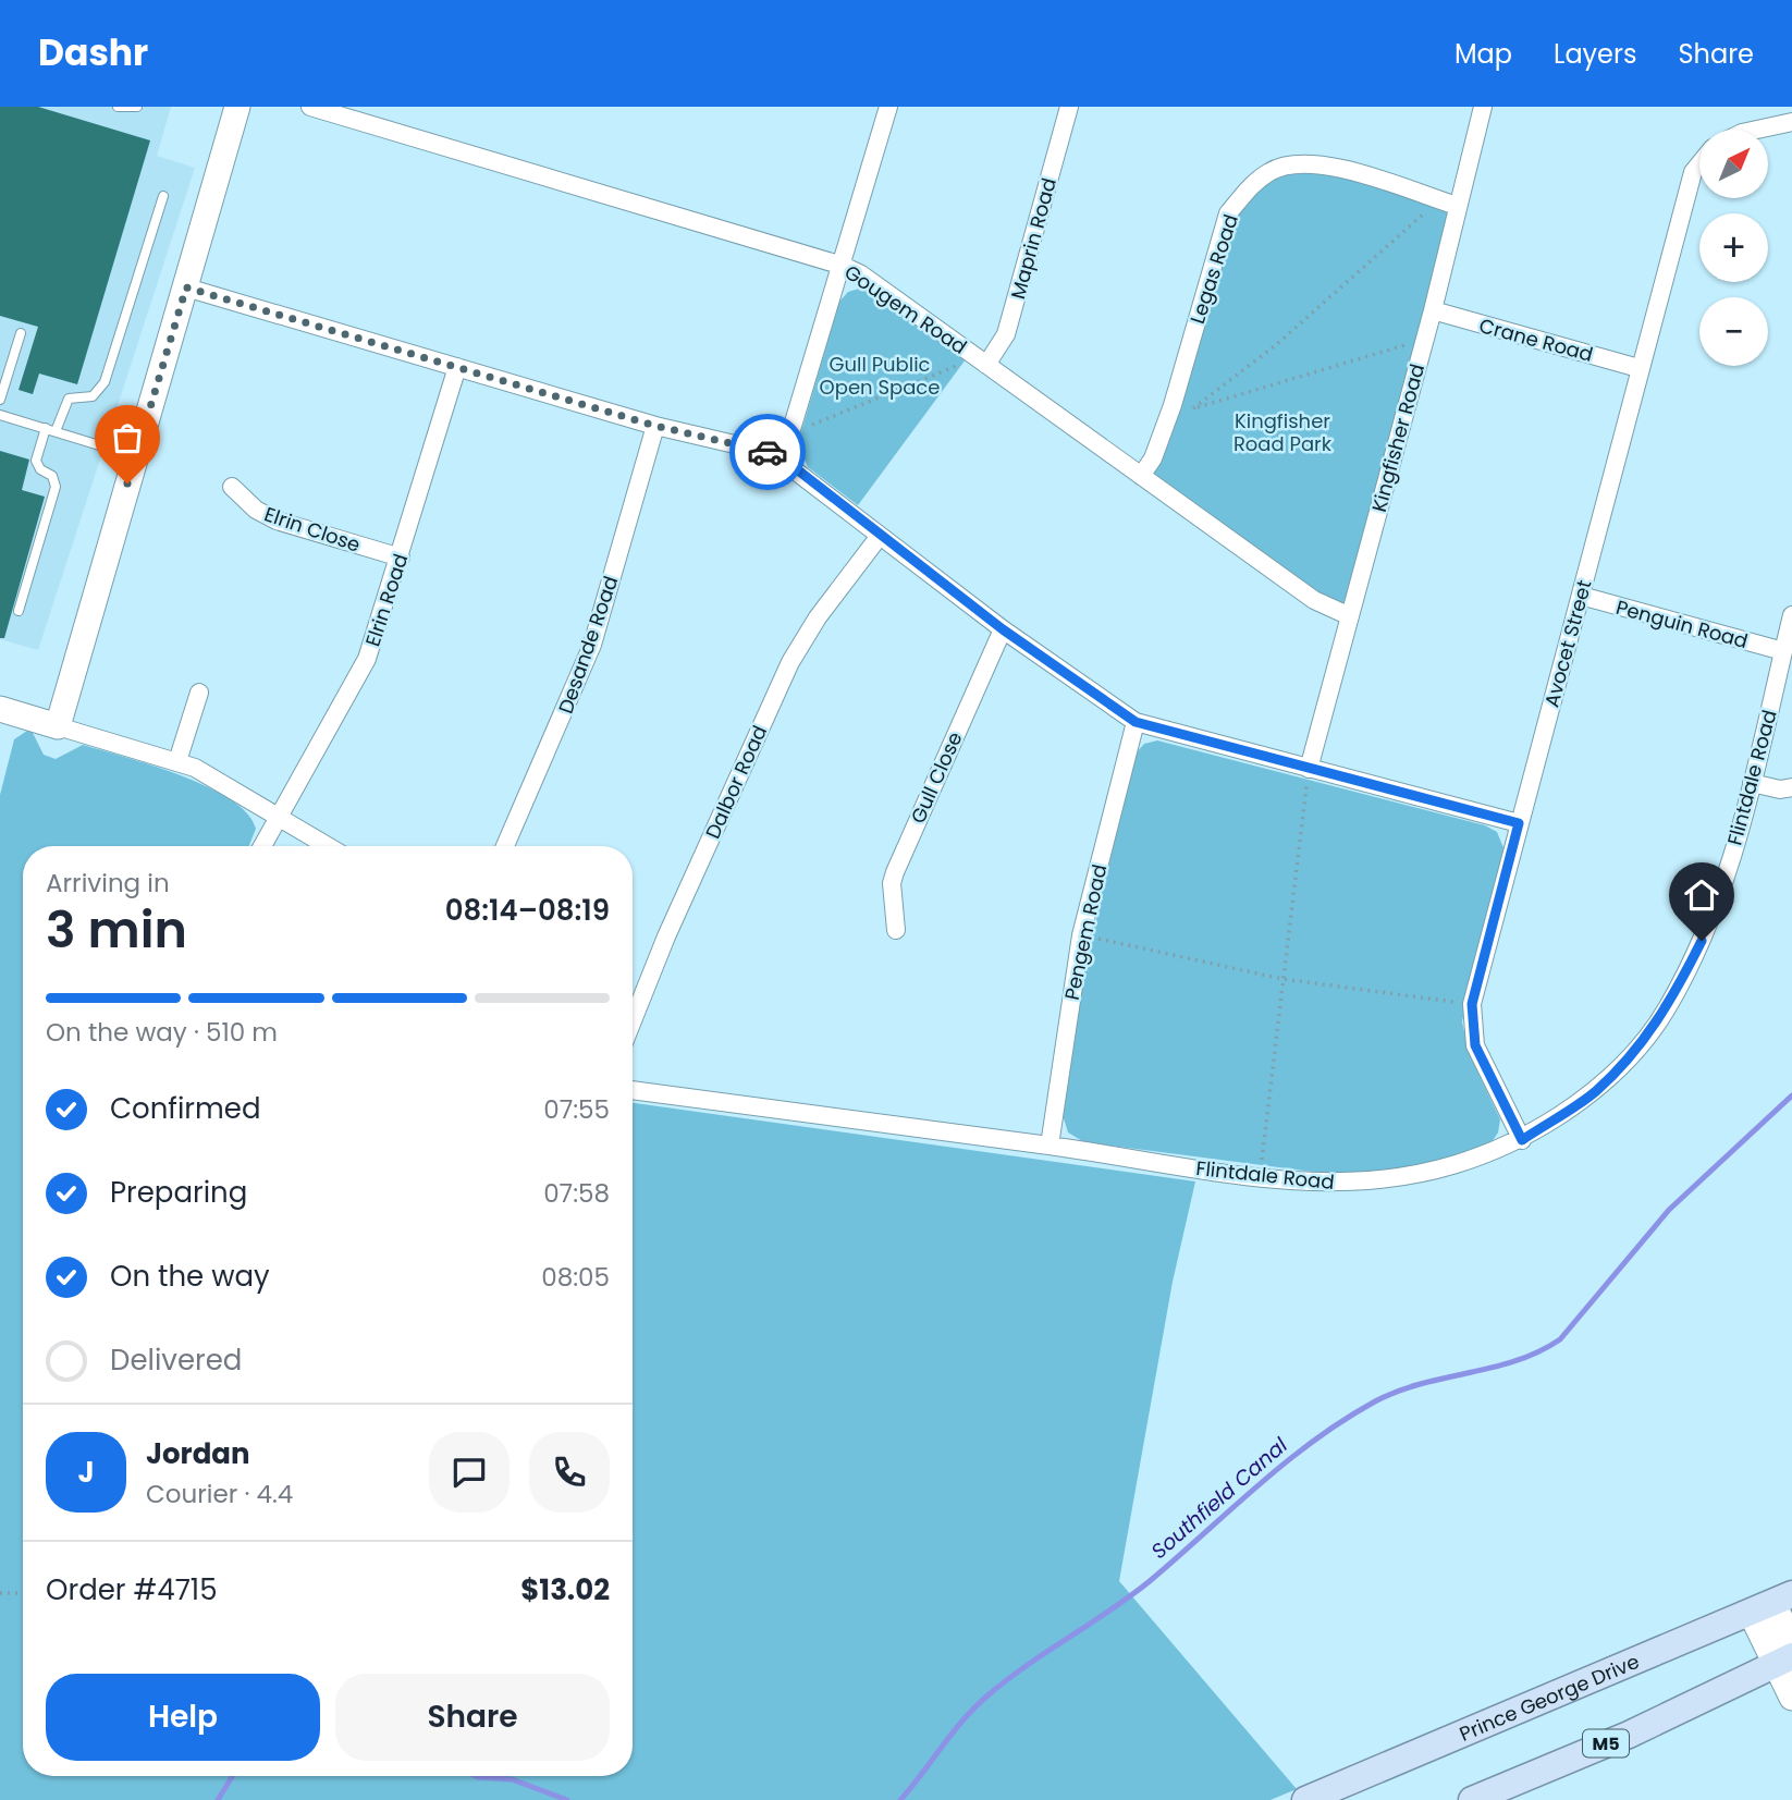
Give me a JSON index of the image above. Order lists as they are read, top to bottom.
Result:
{
  "streets": {
    "main road": ["Prince George Drive", "M5"],
    "street": [
      "Maprin Road",
      "Legas Road",
      "Gougem Road",
      "Crane Road",
      "Kingfisher Road",
      "Elrin Close",
      "Elrin Road",
      "Penguin Road",
      "Avocet Street",
      "Desande Road",
      "Gull Close",
      "Flintdale Road",
      "Dalbor Road",
      "Pengem Road"
    ]
  },
  "crossings": [
    ["Maprin Road", "Gougem Road"],
    ["Legas Road", "Gougem Road"],
    ["Legas Road", "Kingfisher Road"],
    ["Gougem Road", "Kingfisher Road"],
    ["Crane Road", "Kingfisher Road"],
    ["Crane Road", "Avocet Street"],
    ["Elrin Close", "Elrin Road"],
    ["Penguin Road", "Avocet Street"],
    ["Penguin Road", "Flintdale Road"],
    ["Avocet Street", "Flintdale Road"],
    ["Flintdale Road", "Pengem Road"]
  ],
  "water": ["Southfield Canal"],
  "parks": ["Gull Public Open Space", "Kingfisher Road Park"],
  "north": "top right",
  "page": {
    "header": "Dashr",
    "nav": ["Map", "Layers", "Share"],
    "map_buttons": ["+", "−"],
    "heading": ["3 min", "Arriving in", "08:14–08:19"],
    "panel": [
      "Jordan",
      "Courier · 4.4",
      "Order #4715",
      "$13.02"
    ],
    "bar": "On the way · 510 m",
    "list": [
      ["Confirmed", "07:55"],
      ["Preparing", "07:58"],
      ["On the way", "08:05"],
      "Delivered"
    ],
    "round": "J",
    "buttons": ["Help", "Share"]
  }
}
